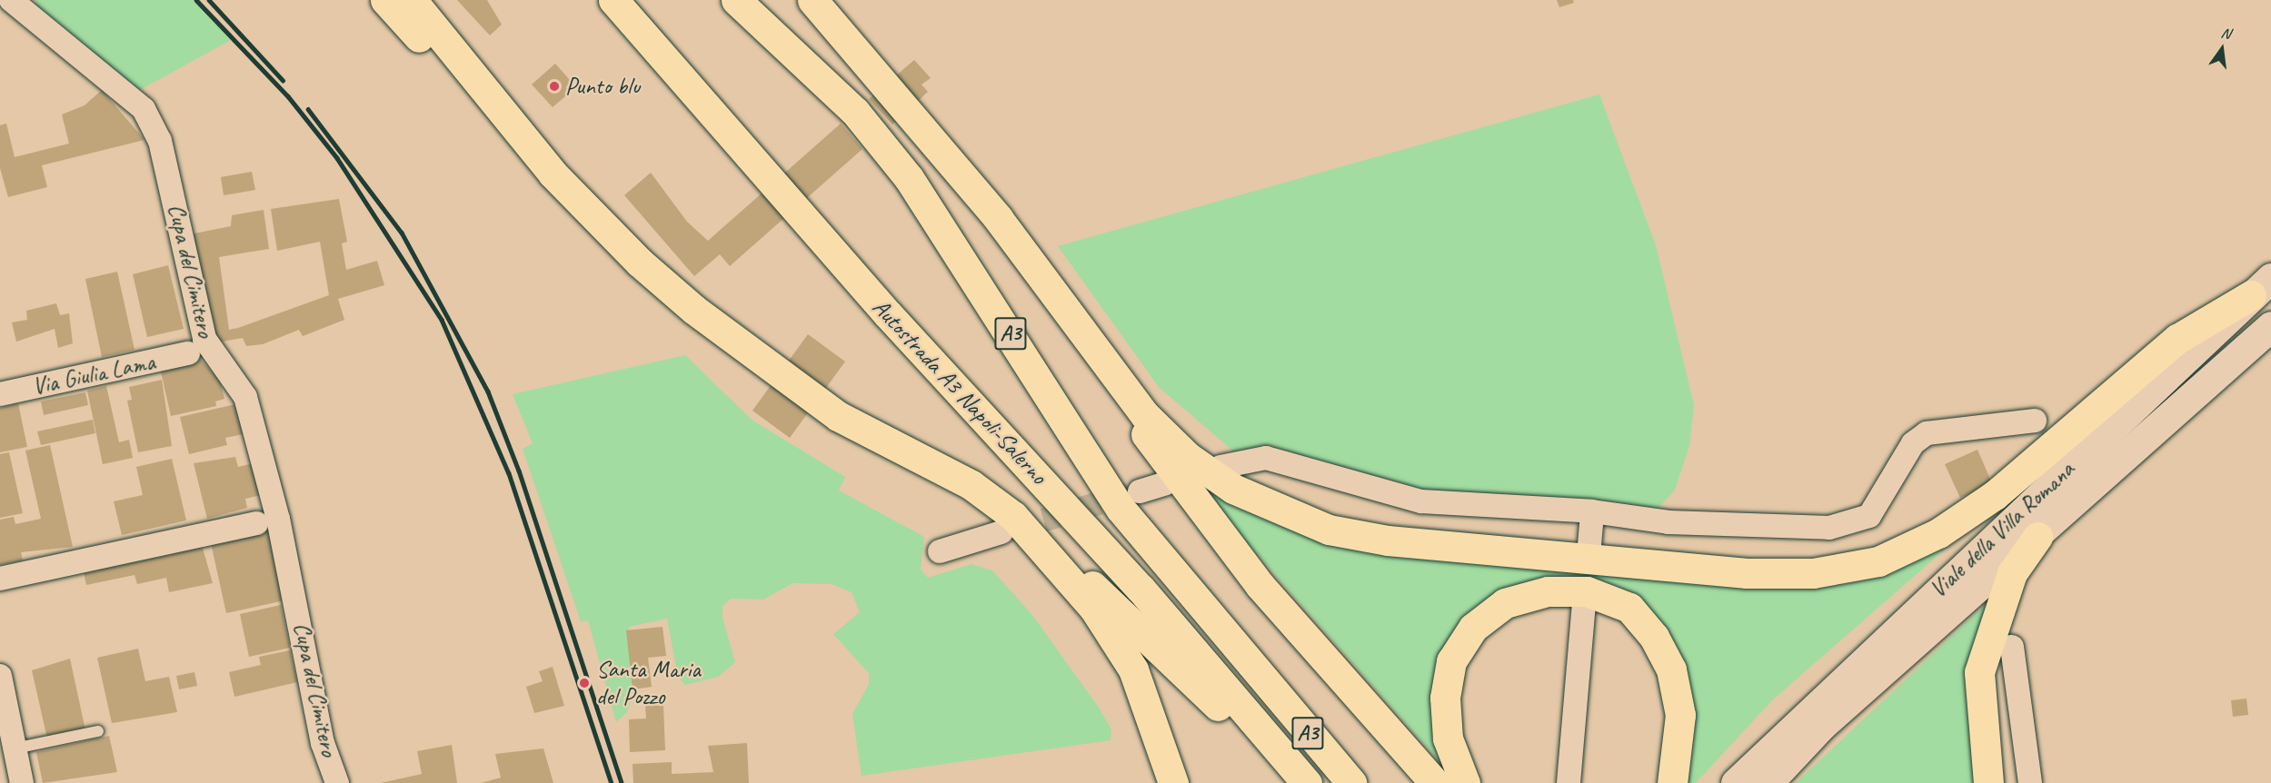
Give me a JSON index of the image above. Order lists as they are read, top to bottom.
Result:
{
  "streets": {
    "highway": ["A3", "Autostrada A3 Napoli-Salerno"],
    "main road": ["Viale della Villa Romana"],
    "street": ["Cupa del Cimitero", "Via Giulia Lama"]
  },
  "places": ["Punto blu", "Santa Maria del Pozzo"],
  "north": "top"
}
